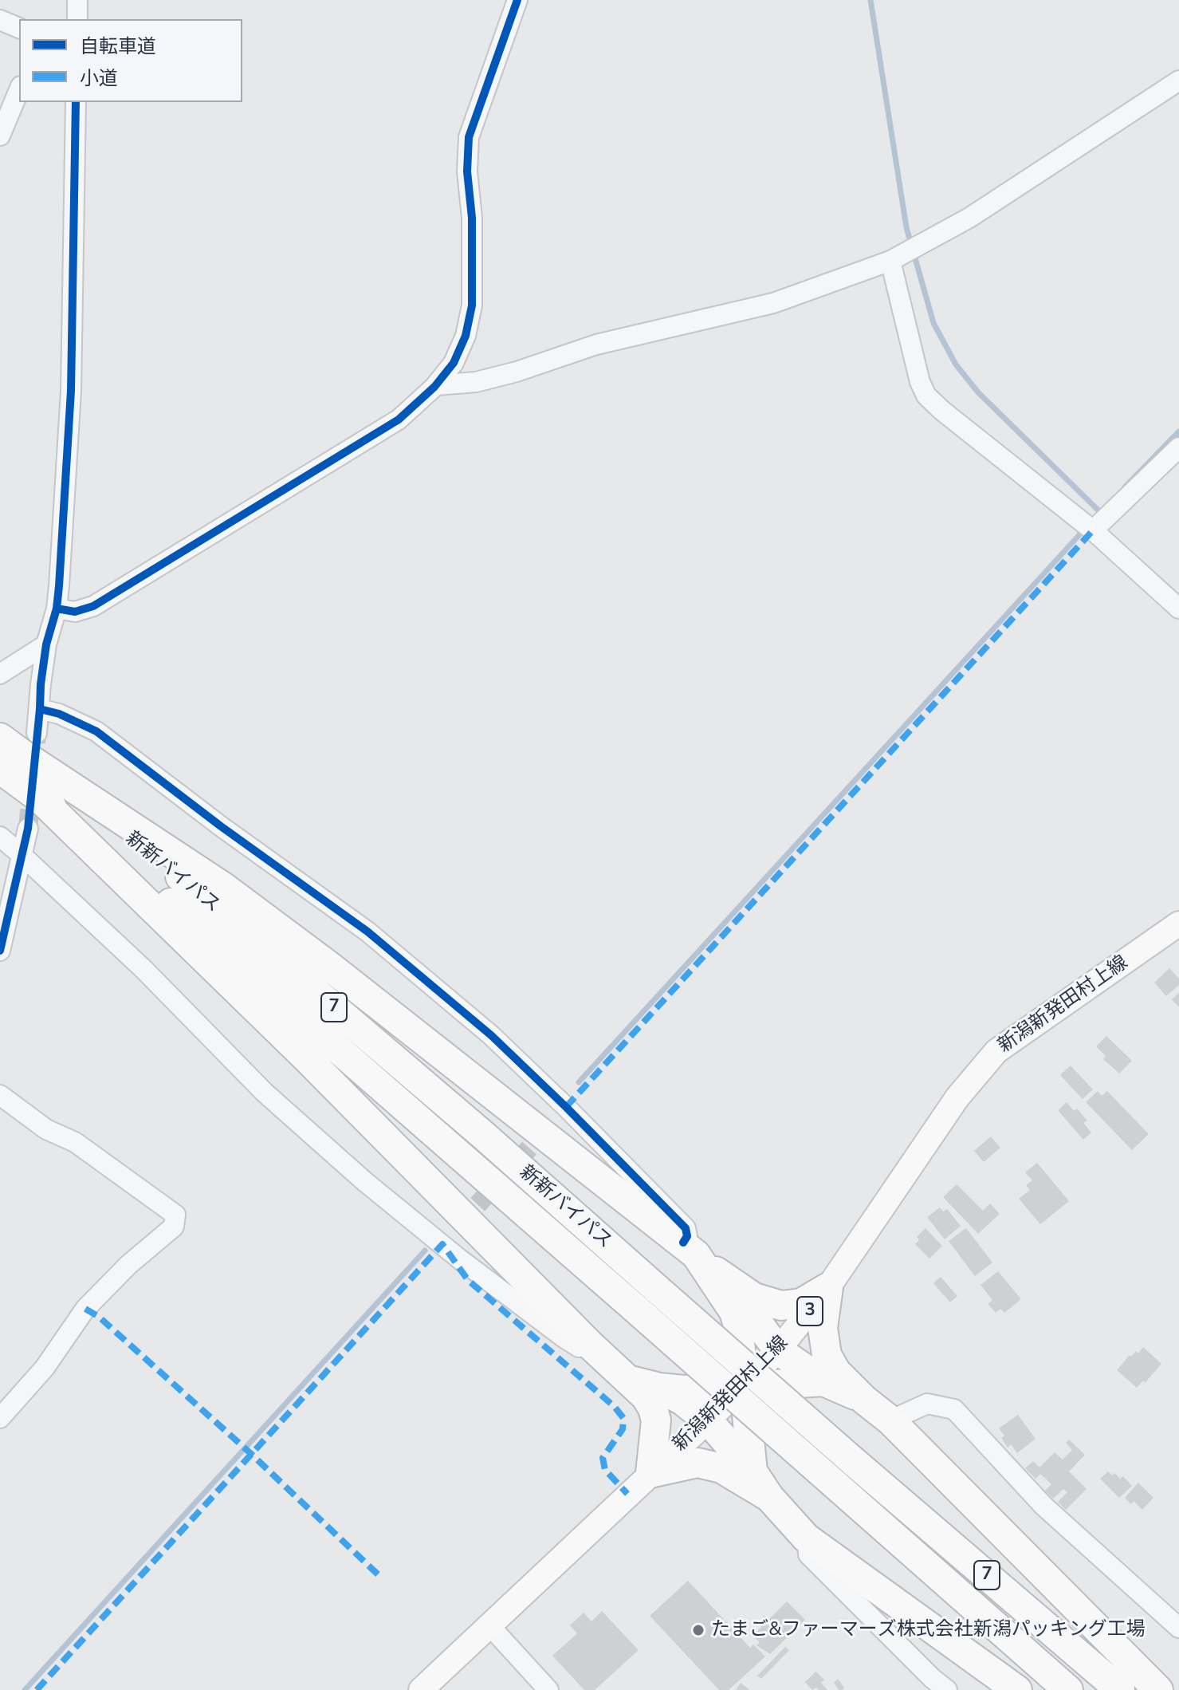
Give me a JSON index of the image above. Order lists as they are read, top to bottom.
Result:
{
  "streets": {
    "highway": ["新新バイパス", "7"],
    "main road": ["新潟新発田村上線", "3"]
  },
  "places": ["たまご&ファーマーズ株式会社新潟パッキング工場"],
  "legend": ["自転車道", "小道"]
}
